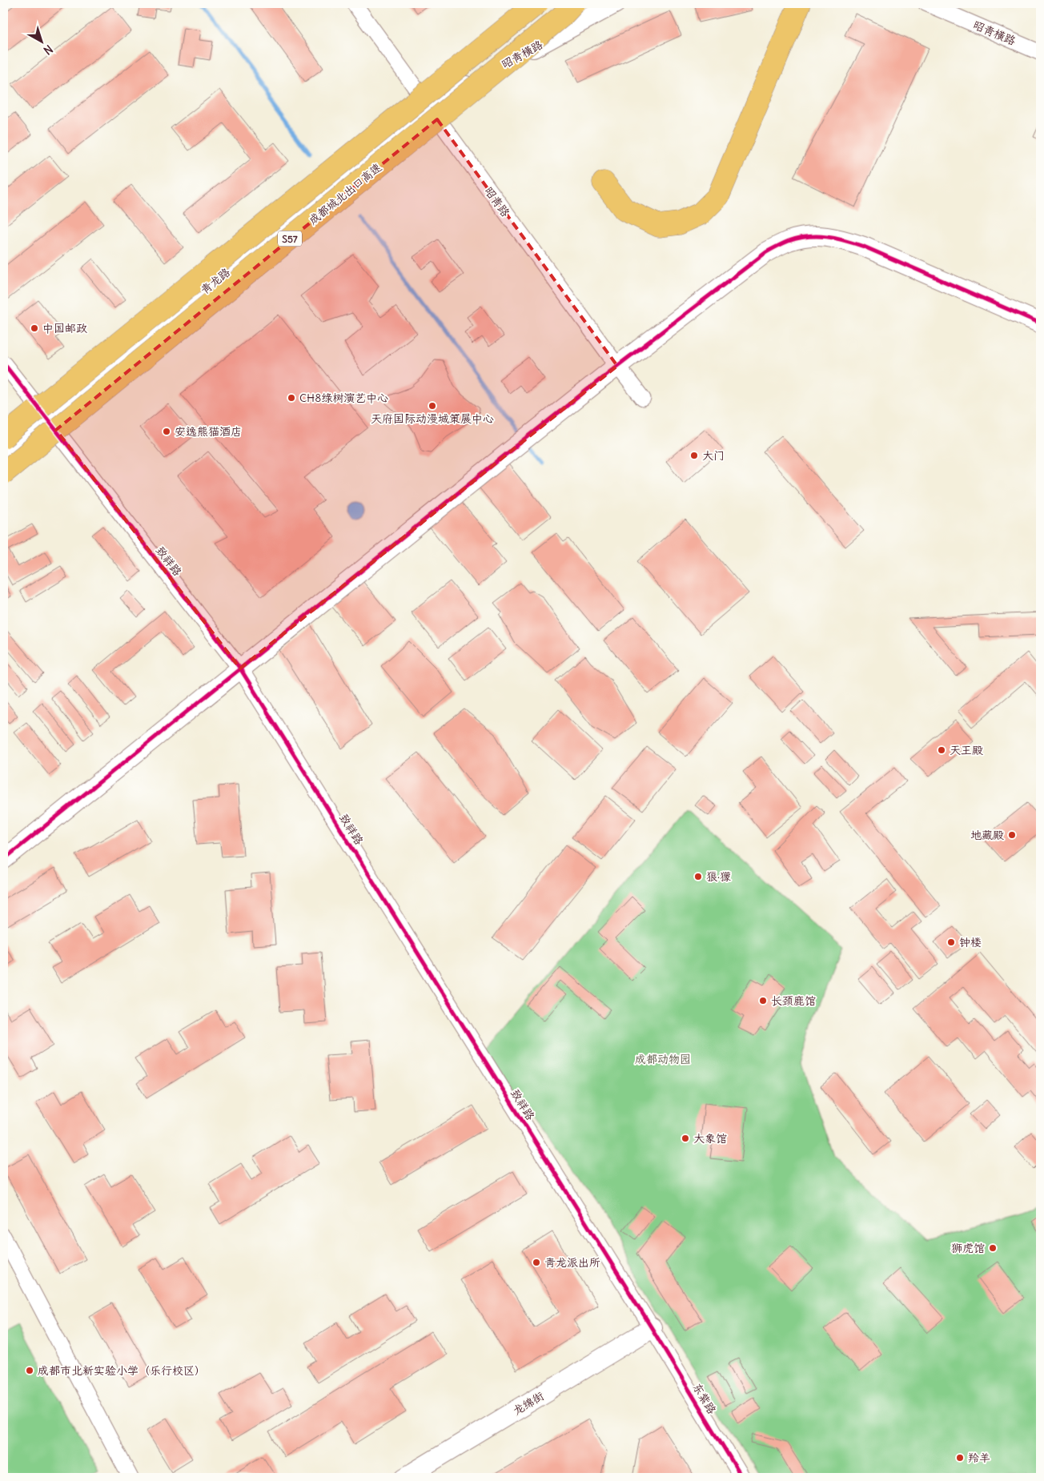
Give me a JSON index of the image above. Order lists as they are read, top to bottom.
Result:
{
  "streets": {
    "highway": ["成都城北出口高速", "S57"],
    "street": [
      "昭青横路",
      "昭青路",
      "青龙路",
      "致祥路",
      "东紫路",
      "龙绵街"
    ]
  },
  "crossings": [
    ["昭青横路", "昭青路"],
    ["昭青横路", "青龙路"],
    ["昭青路", "青龙路"],
    ["青龙路", "致祥路"],
    ["致祥路", "东紫路"],
    ["致祥路", "龙绵街"],
    ["东紫路", "龙绵街"]
  ],
  "parks": ["成都动物园"],
  "places": [
    "中国邮政",
    "CH8绿树演艺中心",
    "天府国际动漫城策展中心",
    "安逸熊猫酒店",
    "大门",
    "天王殿",
    "地藏殿",
    "狼·獴",
    "钟楼",
    "长颈鹿馆",
    "大象馆",
    "狮虎馆",
    "青龙派出所",
    "成都市北新实验小学（乐行校区）",
    "羚羊"
  ],
  "north": "bottom right"
}
